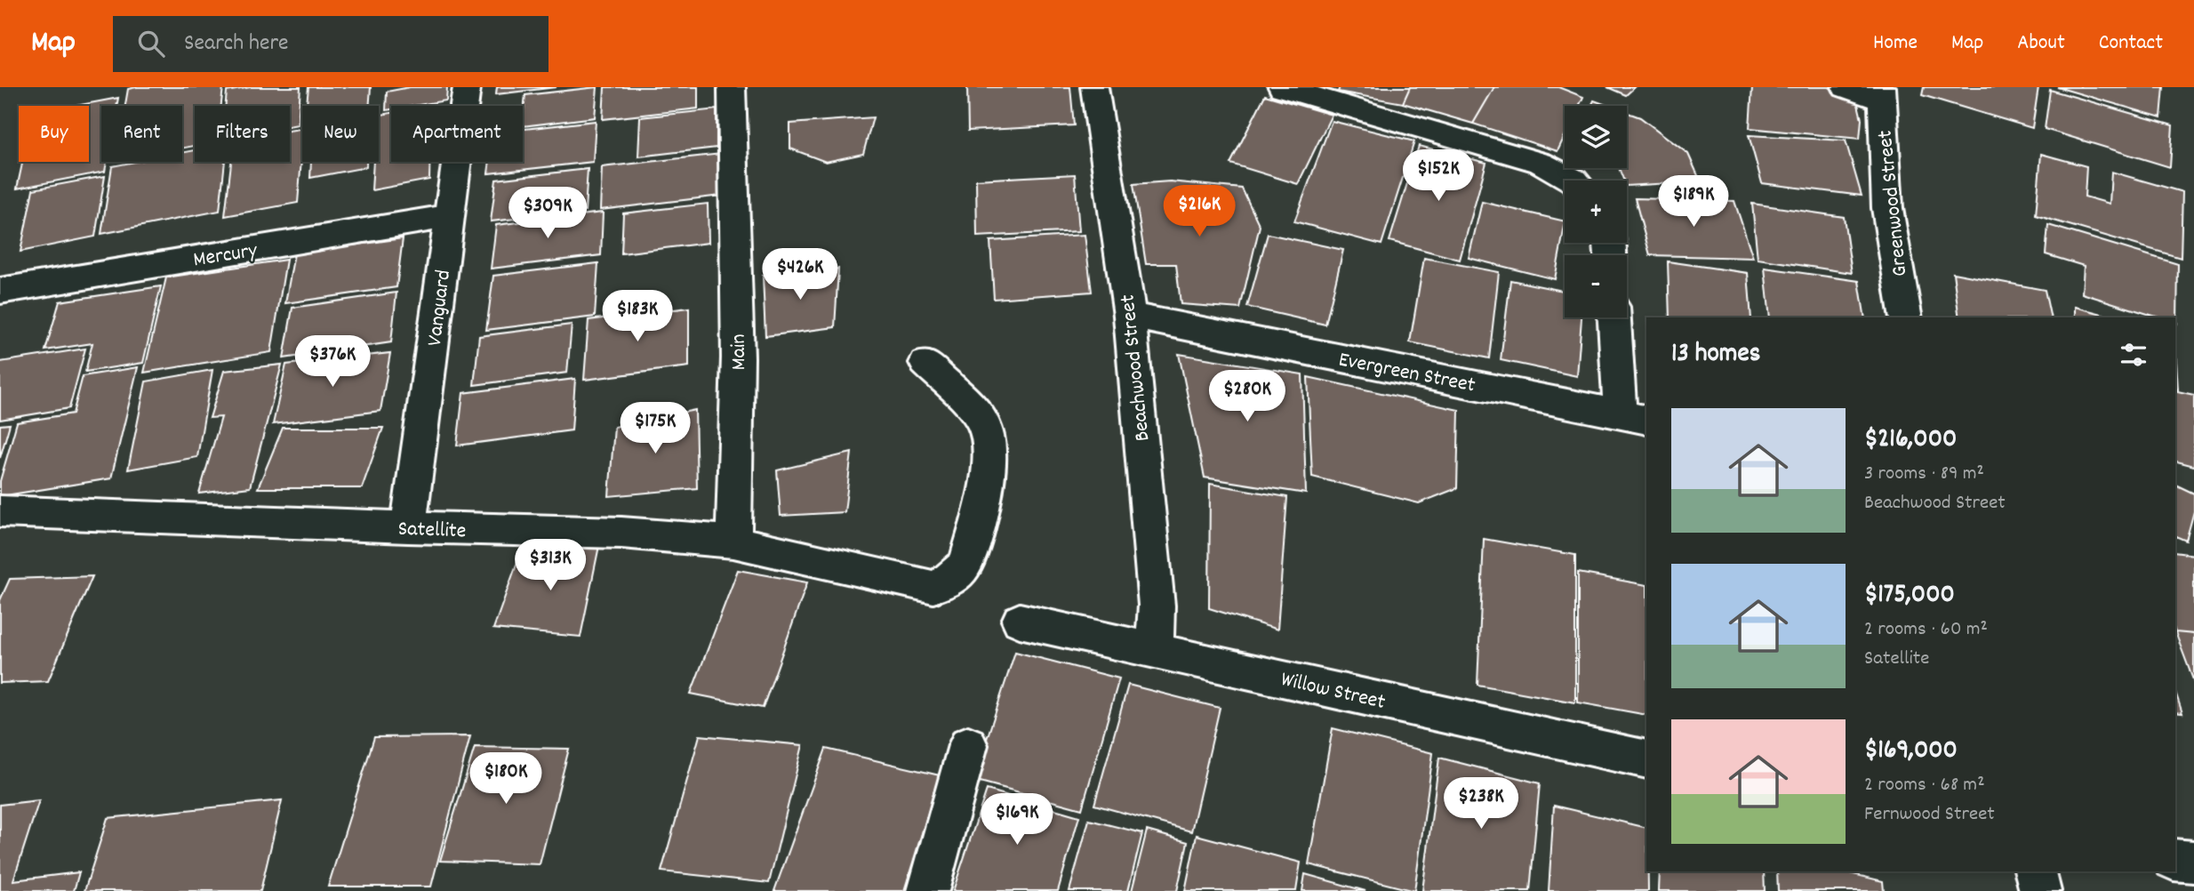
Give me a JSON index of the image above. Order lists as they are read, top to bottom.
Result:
{
  "streets": {
    "street": [
      "Greenwood Street",
      "Mercury",
      "Vanguard",
      "Main",
      "Beachwood Street",
      "Evergreen Street",
      "Satellite",
      "Willow Street"
    ]
  },
  "crossings": [
    ["Mercury", "Vanguard"],
    ["Vanguard", "Satellite"],
    ["Main", "Satellite"],
    ["Beachwood Street", "Evergreen Street"],
    ["Beachwood Street", "Willow Street"]
  ],
  "page": {
    "header": "Map",
    "search": "Search here",
    "nav": [
      "Home",
      "Map",
      "About",
      "Contact"
    ],
    "map_buttons": ["+", "−"],
    "chip": [
      "Buy",
      "Rent",
      "Filters",
      "New",
      "Apartment"
    ],
    "price": [
      "$152K",
      "$189K",
      "$216K",
      "$309K",
      "$426K",
      "$183K",
      "$376K",
      "$280K",
      "$175K",
      "$313K",
      "$180K",
      "$238K",
      "$169K"
    ],
    "heading": "13 homes",
    "list": [
      {
        "name": "$216,000",
        "note": "3 rooms · 89 m² · Beachwood Street"
      },
      {
        "name": "$175,000",
        "note": "2 rooms · 60 m² · Satellite"
      },
      {
        "name": "$169,000",
        "note": "2 rooms · 68 m² · Fernwood Street"
      }
    ]
  }
}
